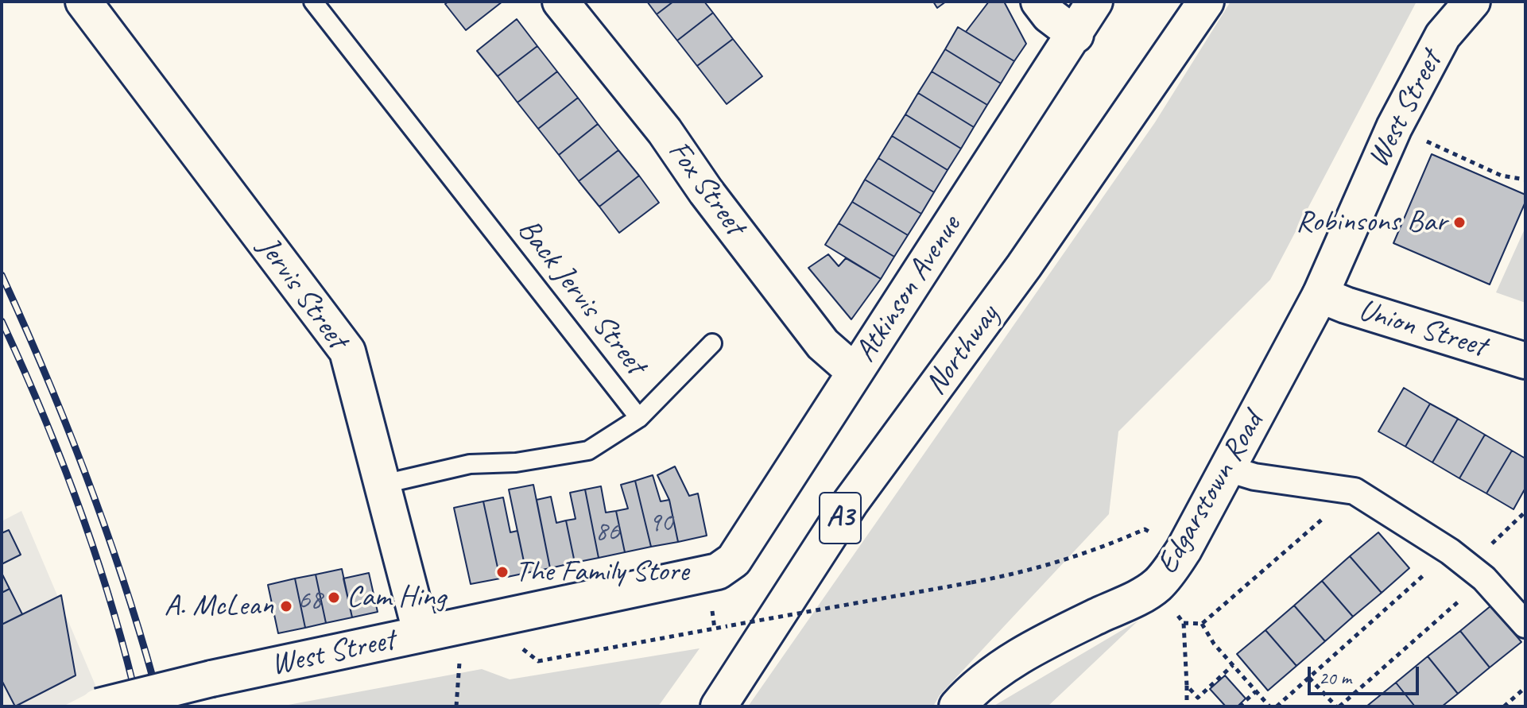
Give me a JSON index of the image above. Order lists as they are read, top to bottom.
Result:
{
  "streets": {
    "main road": [
      "West Street",
      "Fox Street",
      "Atkinson Avenue",
      "Jervis Street",
      "Union Street",
      "Northway",
      "Edgarstown Road",
      "A3"
    ],
    "lane": ["Back Jervis Street"]
  },
  "crossings": [
    ["West Street", "Atkinson Avenue"],
    ["West Street", "Jervis Street"],
    ["West Street", "Union Street"],
    ["West Street", "Edgarstown Road"],
    ["Fox Street", "Atkinson Avenue"],
    ["Jervis Street", "Back Jervis Street"],
    ["Union Street", "Edgarstown Road"]
  ],
  "places": [
    "Robinsons Bar",
    "The Family Store",
    "Cam Hing",
    "A. McLean"
  ],
  "house_numbers": ["90", "86", "68"],
  "scale_bar": "20 m"
}
